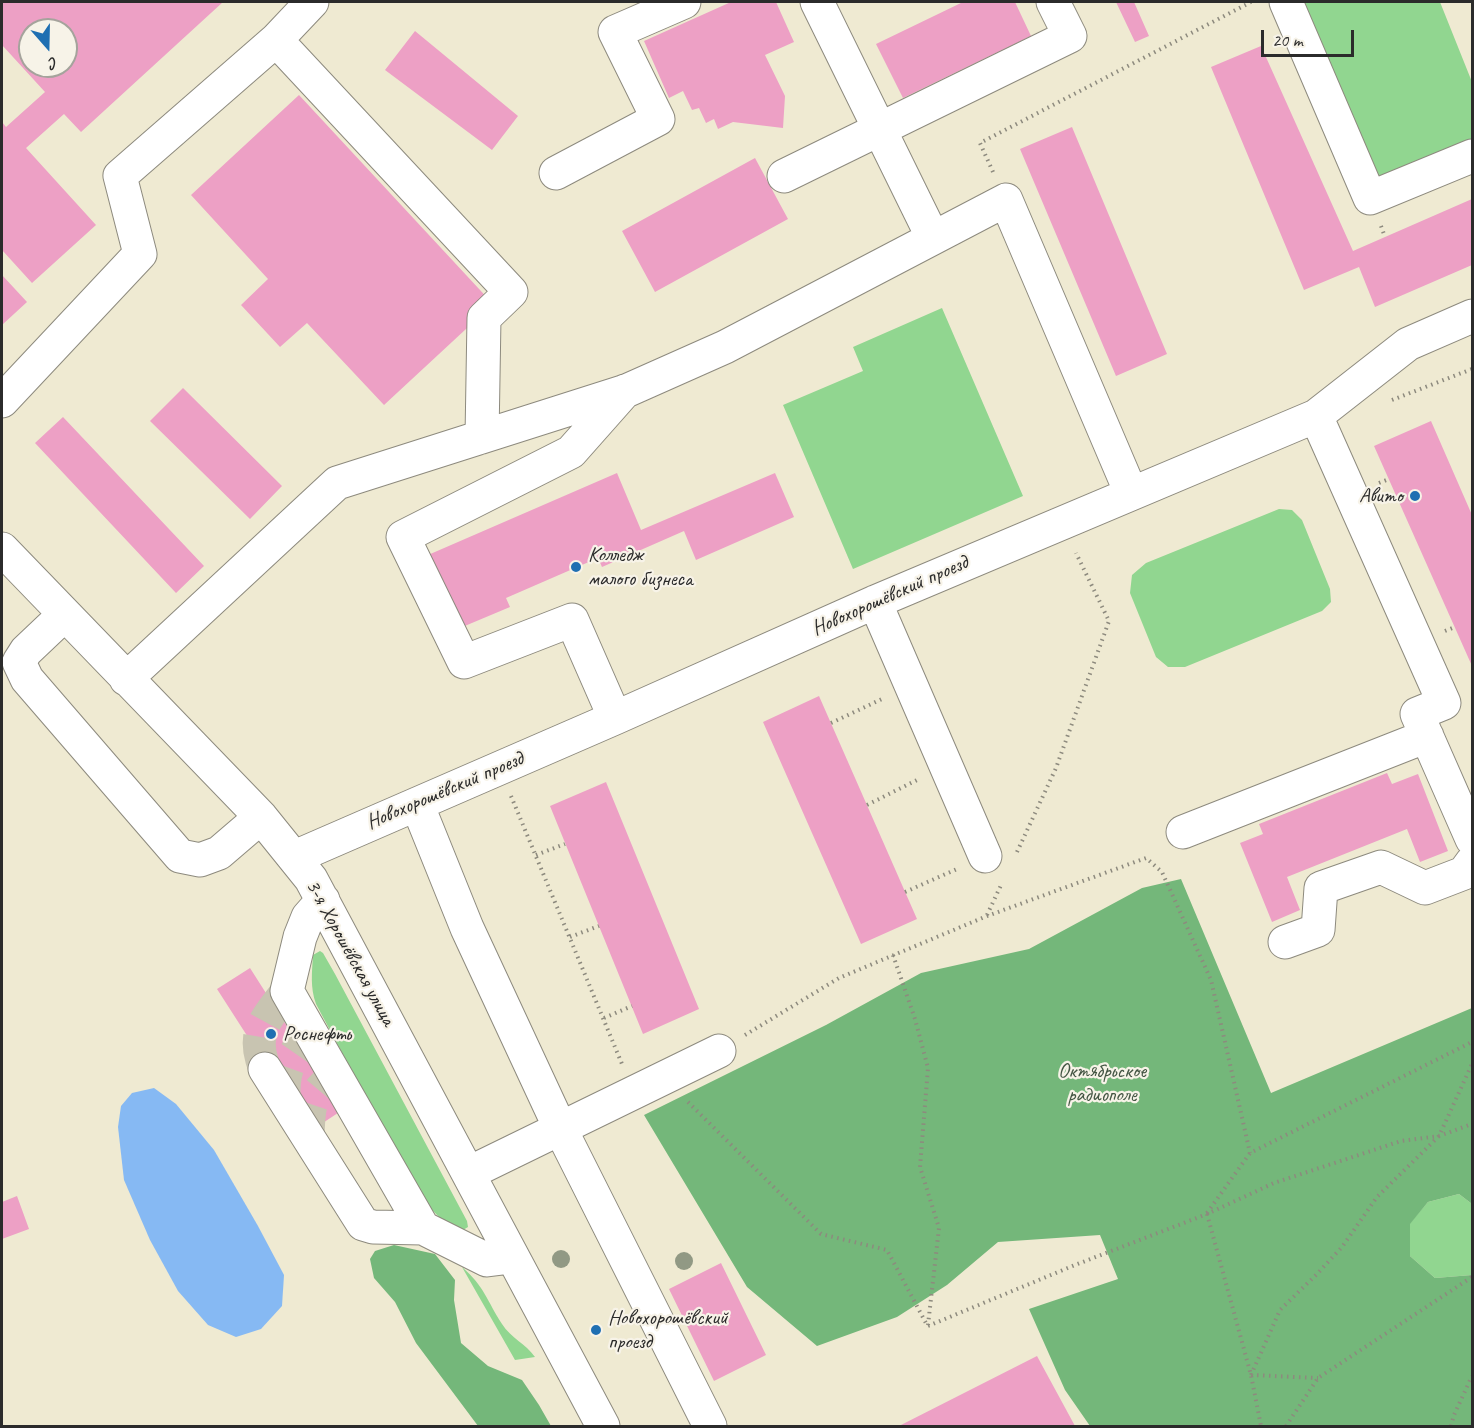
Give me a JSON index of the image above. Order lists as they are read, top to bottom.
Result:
{
  "streets": {
    "street": ["Новохорошёвский проезд", "3-я Хорошёвская улица"]
  },
  "crossings": [
    ["Новохорошёвский проезд", "3-я Хорошёвская улица"]
  ],
  "parks": ["Октябрьское радиополе"],
  "places": [
    "Авито",
    "Колледж малого бизнеса",
    "Роснефть",
    "Новохорошёвский проезд"
  ],
  "scale_bar": "20 m",
  "north": "bottom"
}
